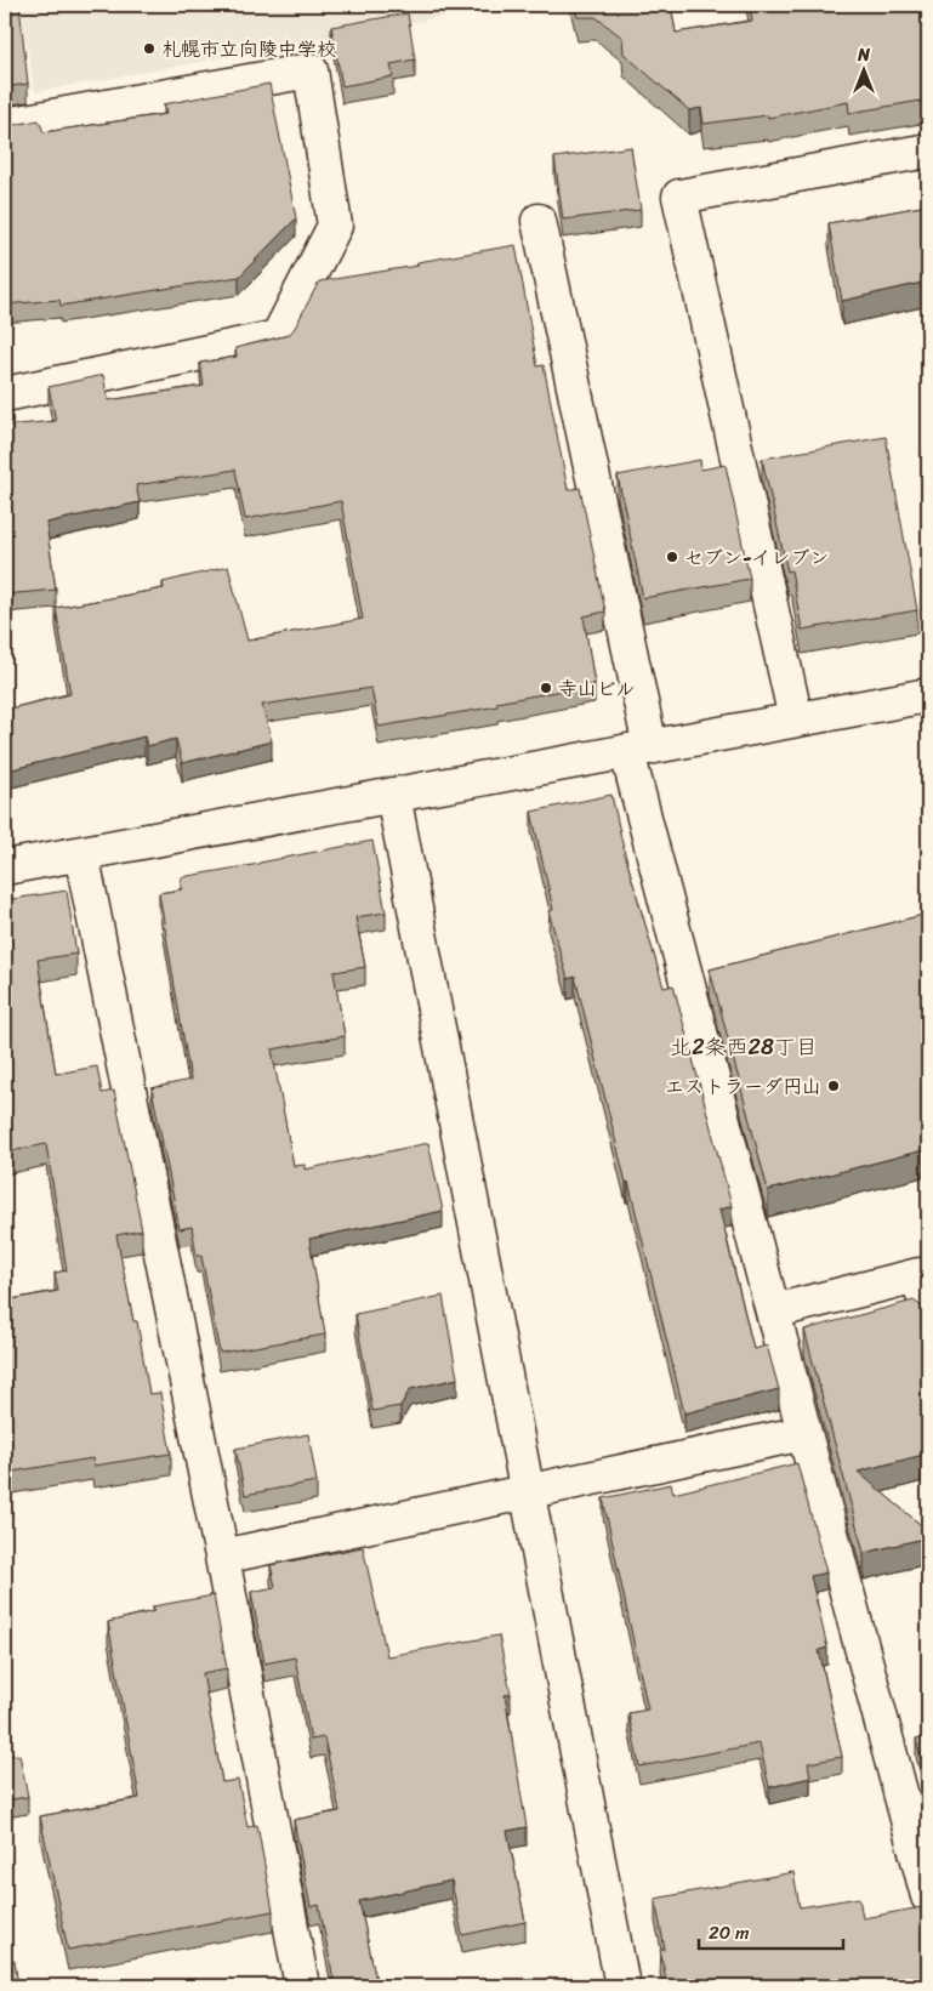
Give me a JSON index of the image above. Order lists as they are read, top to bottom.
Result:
{
  "districts": ["北2条西28丁目"],
  "places": [
    "札幌市立向陵中学校",
    "セブン-イレブン",
    "寺山ビル",
    "エストラーダ円山"
  ],
  "scale_bar": "20 m",
  "north": "top"
}
